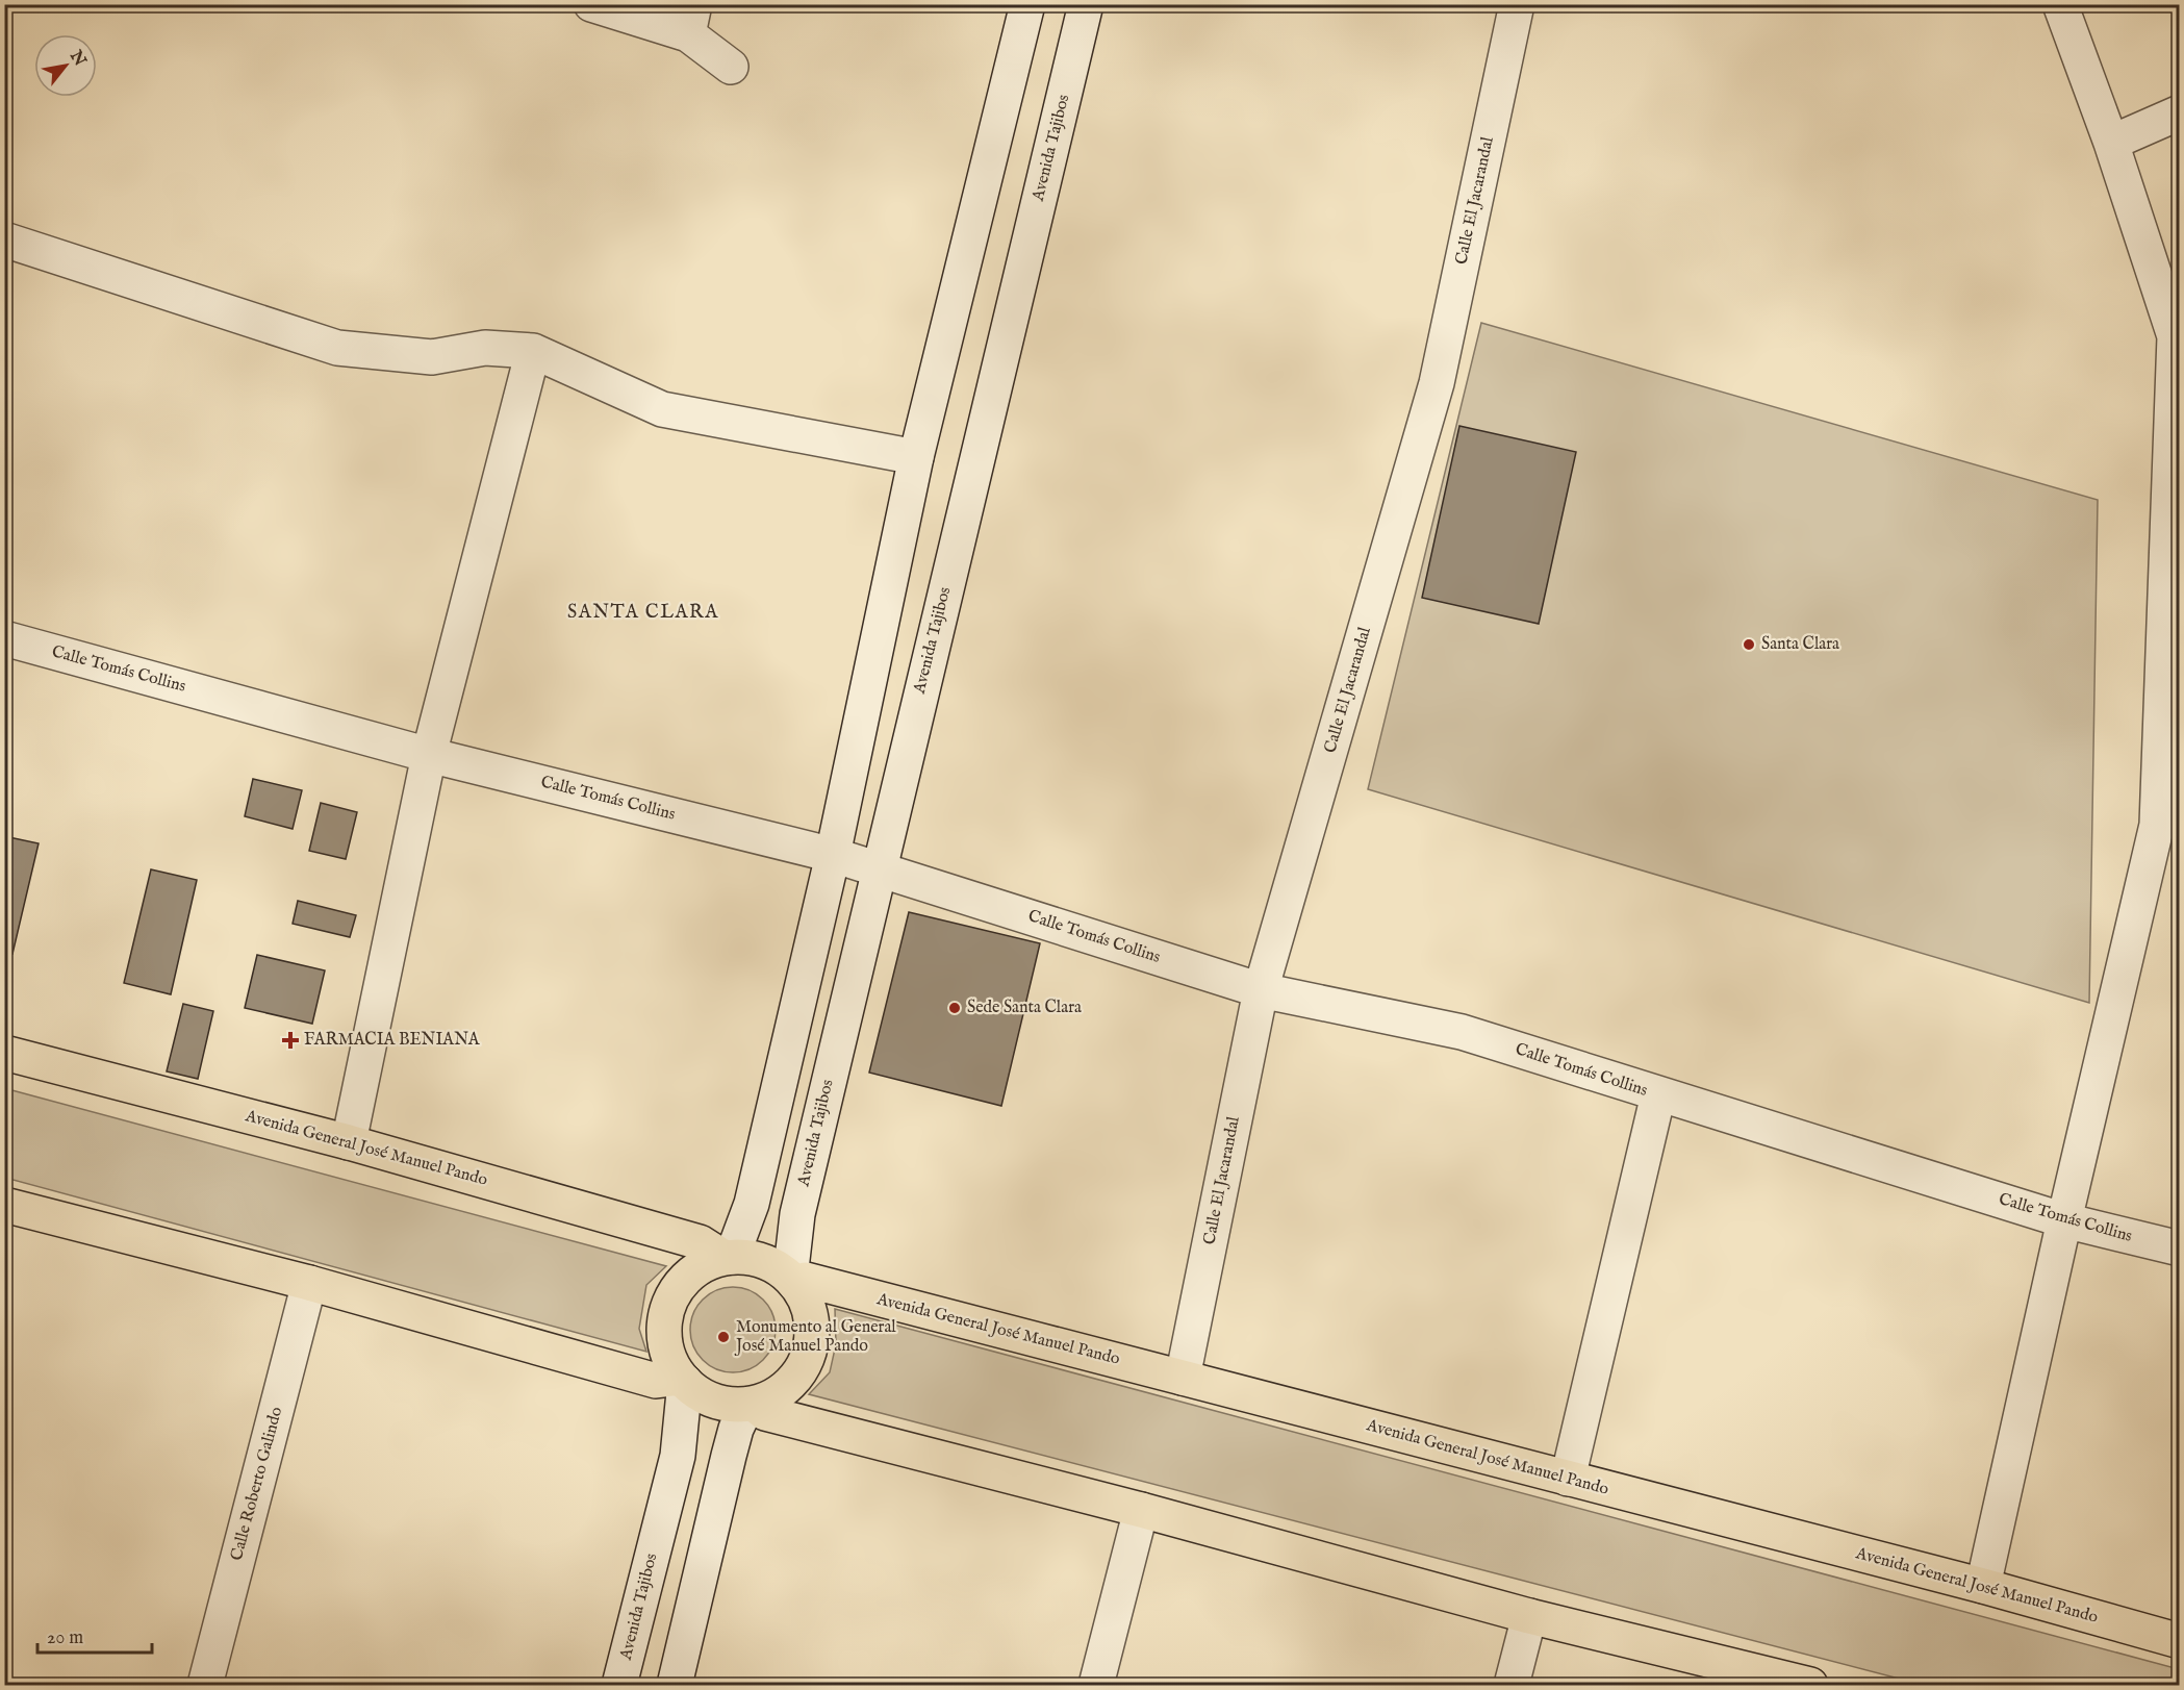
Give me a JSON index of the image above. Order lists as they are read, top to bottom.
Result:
{
  "streets": {
    "main road": ["Avenida General José Manuel Pando"],
    "street": [
      "Avenida Tajibos",
      "Calle El Jacarandal",
      "Calle Tomás Collins",
      "Calle Roberto Galindo"
    ]
  },
  "crossings": [
    ["Avenida Tajibos", "Calle Tomás Collins"],
    ["Avenida Tajibos", "Avenida General José Manuel Pando"],
    ["Calle El Jacarandal", "Calle Tomás Collins"],
    ["Calle El Jacarandal", "Avenida General José Manuel Pando"]
  ],
  "districts": ["SANTA CLARA"],
  "places": {
    "other": ["Santa Clara", "Sede Santa Clara", "Monumento al General José Manuel Pando"],
    "health": ["FARMACIA BENIANA"]
  },
  "scale_bar": "20 m",
  "north": "top right"
}
